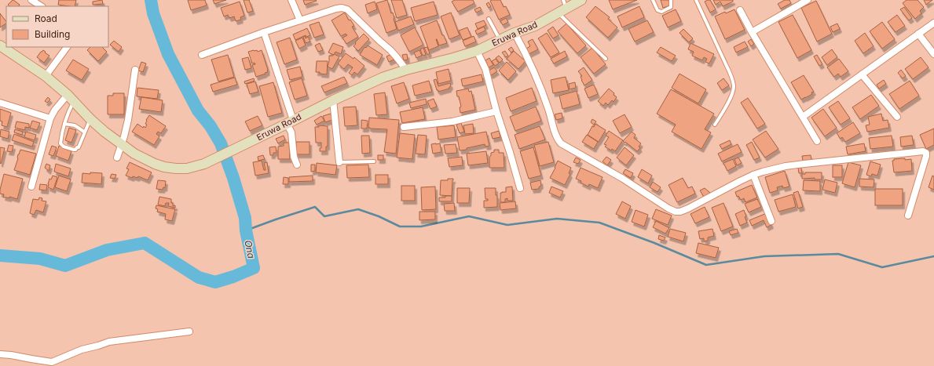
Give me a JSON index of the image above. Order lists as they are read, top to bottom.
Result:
{
  "streets": {
    "main road": ["Eruwa Road"]
  },
  "water": ["Ona"],
  "legend": ["Road", "Building"]
}
